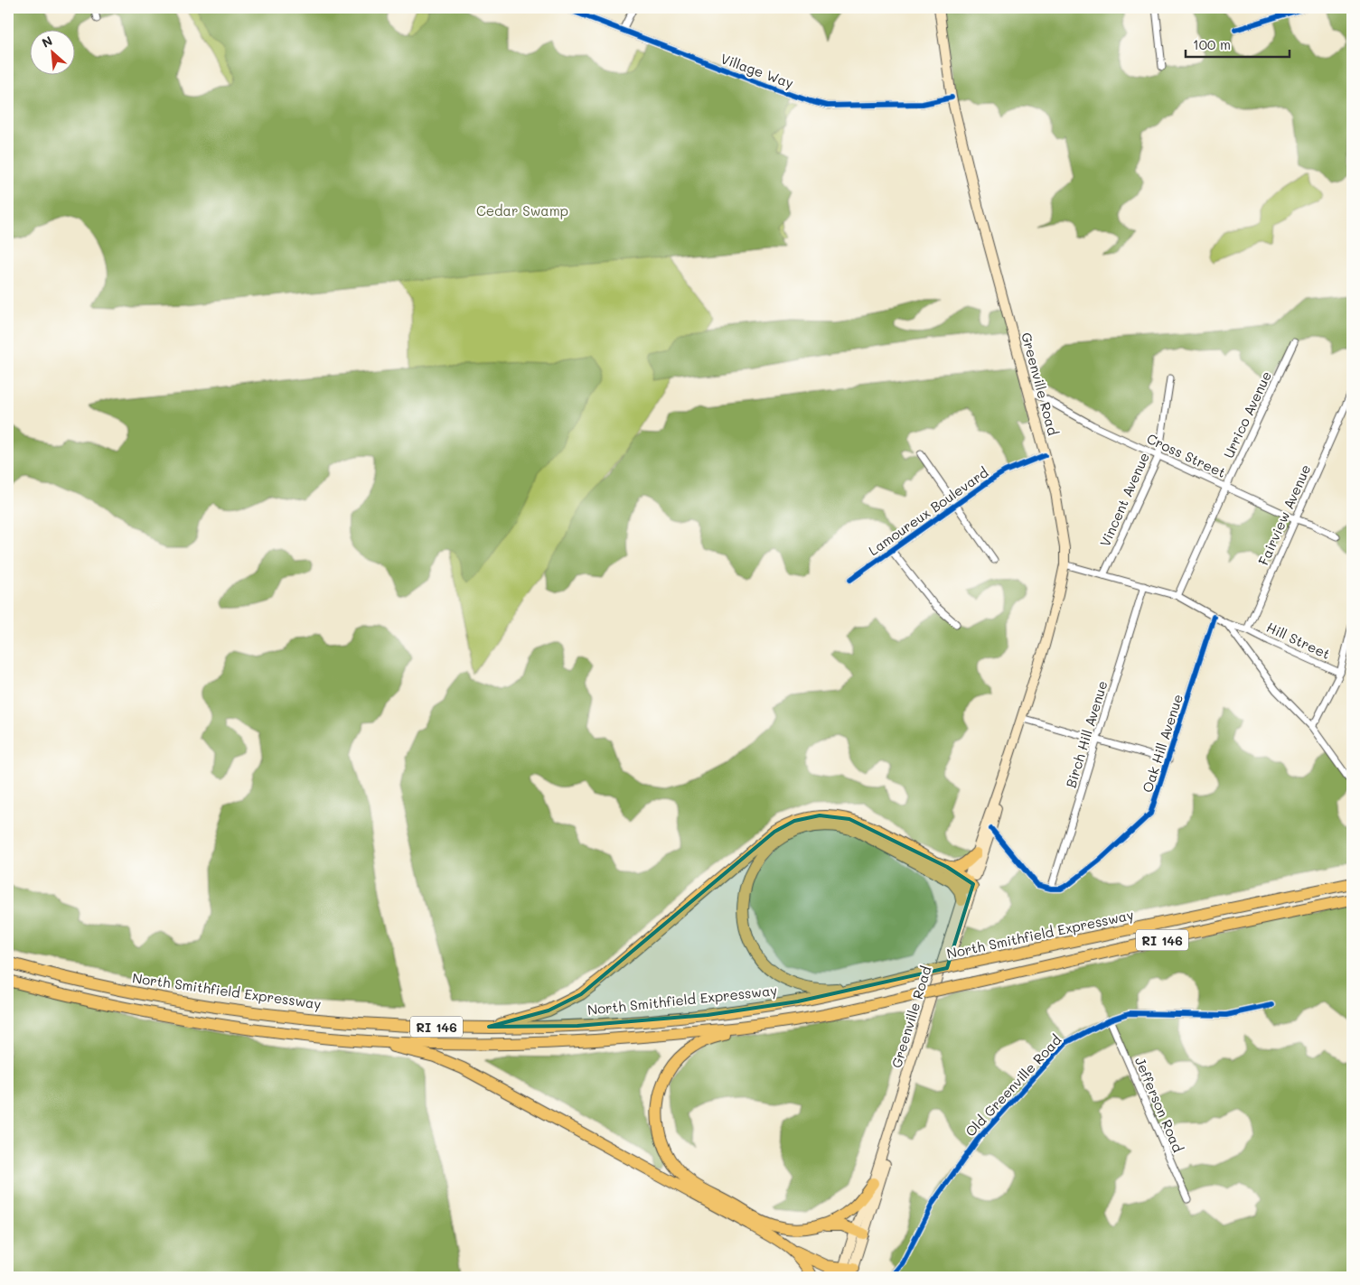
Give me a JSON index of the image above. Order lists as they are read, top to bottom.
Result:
{
  "streets": {
    "highway": ["North Smithfield Expressway", "RI 146"],
    "main road": ["Greenville Road"],
    "street": [
      "Village Way",
      "Urrico Avenue",
      "Cross Street",
      "Vincent Avenue",
      "Lamoureux Boulevard",
      "Fairview Avenue",
      "Hill Street",
      "Birch Hill Avenue",
      "Oak Hill Avenue",
      "Old Greenville Road",
      "Jefferson Road"
    ]
  },
  "crossings": [
    ["Village Way", "Greenville Road"],
    ["Greenville Road", "Cross Street"],
    ["Greenville Road", "Lamoureux Boulevard"],
    ["Urrico Avenue", "Cross Street"],
    ["Cross Street", "Vincent Avenue"],
    ["Cross Street", "Fairview Avenue"],
    ["Fairview Avenue", "Hill Street"],
    ["Birch Hill Avenue", "Oak Hill Avenue"],
    ["Old Greenville Road", "Jefferson Road"]
  ],
  "parks": ["Cedar Swamp"],
  "scale_bar": "100 m",
  "north": "top left"
}
